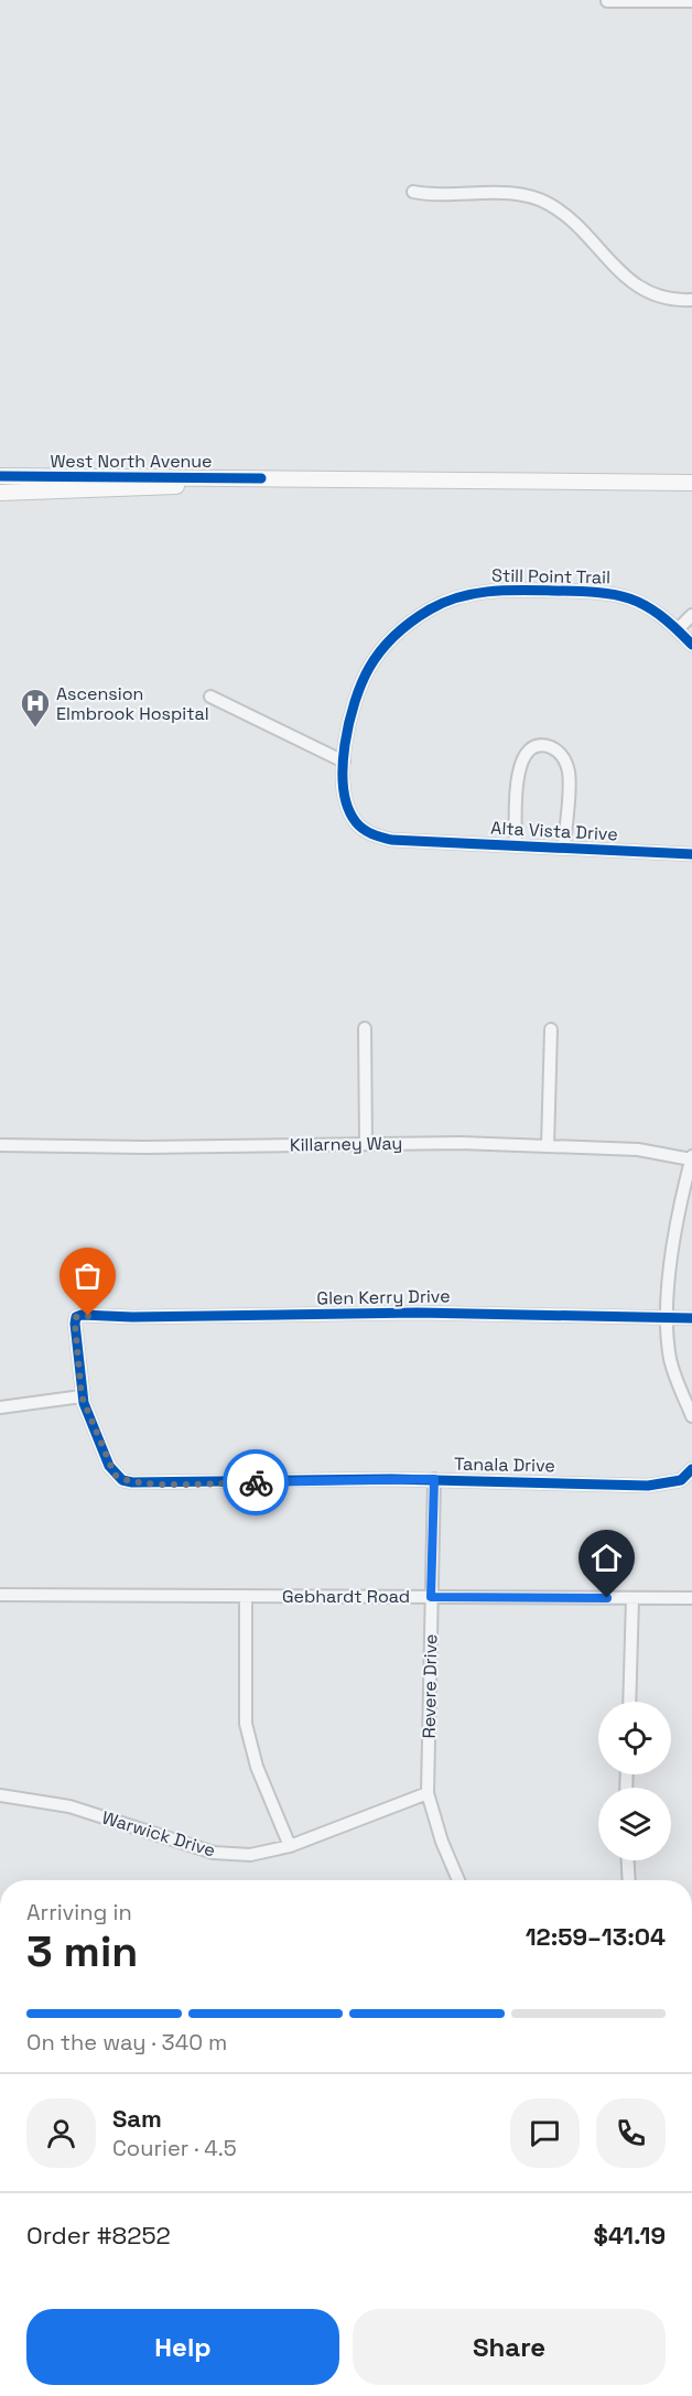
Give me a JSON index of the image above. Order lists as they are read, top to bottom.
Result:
{
  "streets": {
    "main road": ["West North Avenue"],
    "street": [
      "Still Point Trail",
      "Alta Vista Drive",
      "Killarney Way",
      "Glen Kerry Drive",
      "Tanala Drive",
      "Gebhardt Road",
      "Revere Drive",
      "Warwick Drive"
    ]
  },
  "crossings": [
    ["Still Point Trail", "Alta Vista Drive"],
    ["Glen Kerry Drive", "Tanala Drive"],
    ["Tanala Drive", "Revere Drive"],
    ["Gebhardt Road", "Revere Drive"],
    ["Revere Drive", "Warwick Drive"]
  ],
  "places": {
    "hospital": ["Ascension Elmbrook Hospital"]
  },
  "page": {
    "heading": ["3 min", "Arriving in", "12:59–13:04"],
    "panel": [
      "Sam",
      "Courier · 4.5",
      "Order #8252",
      "$41.19"
    ],
    "bar": "On the way · 340 m",
    "buttons": ["Help", "Share"]
  }
}
